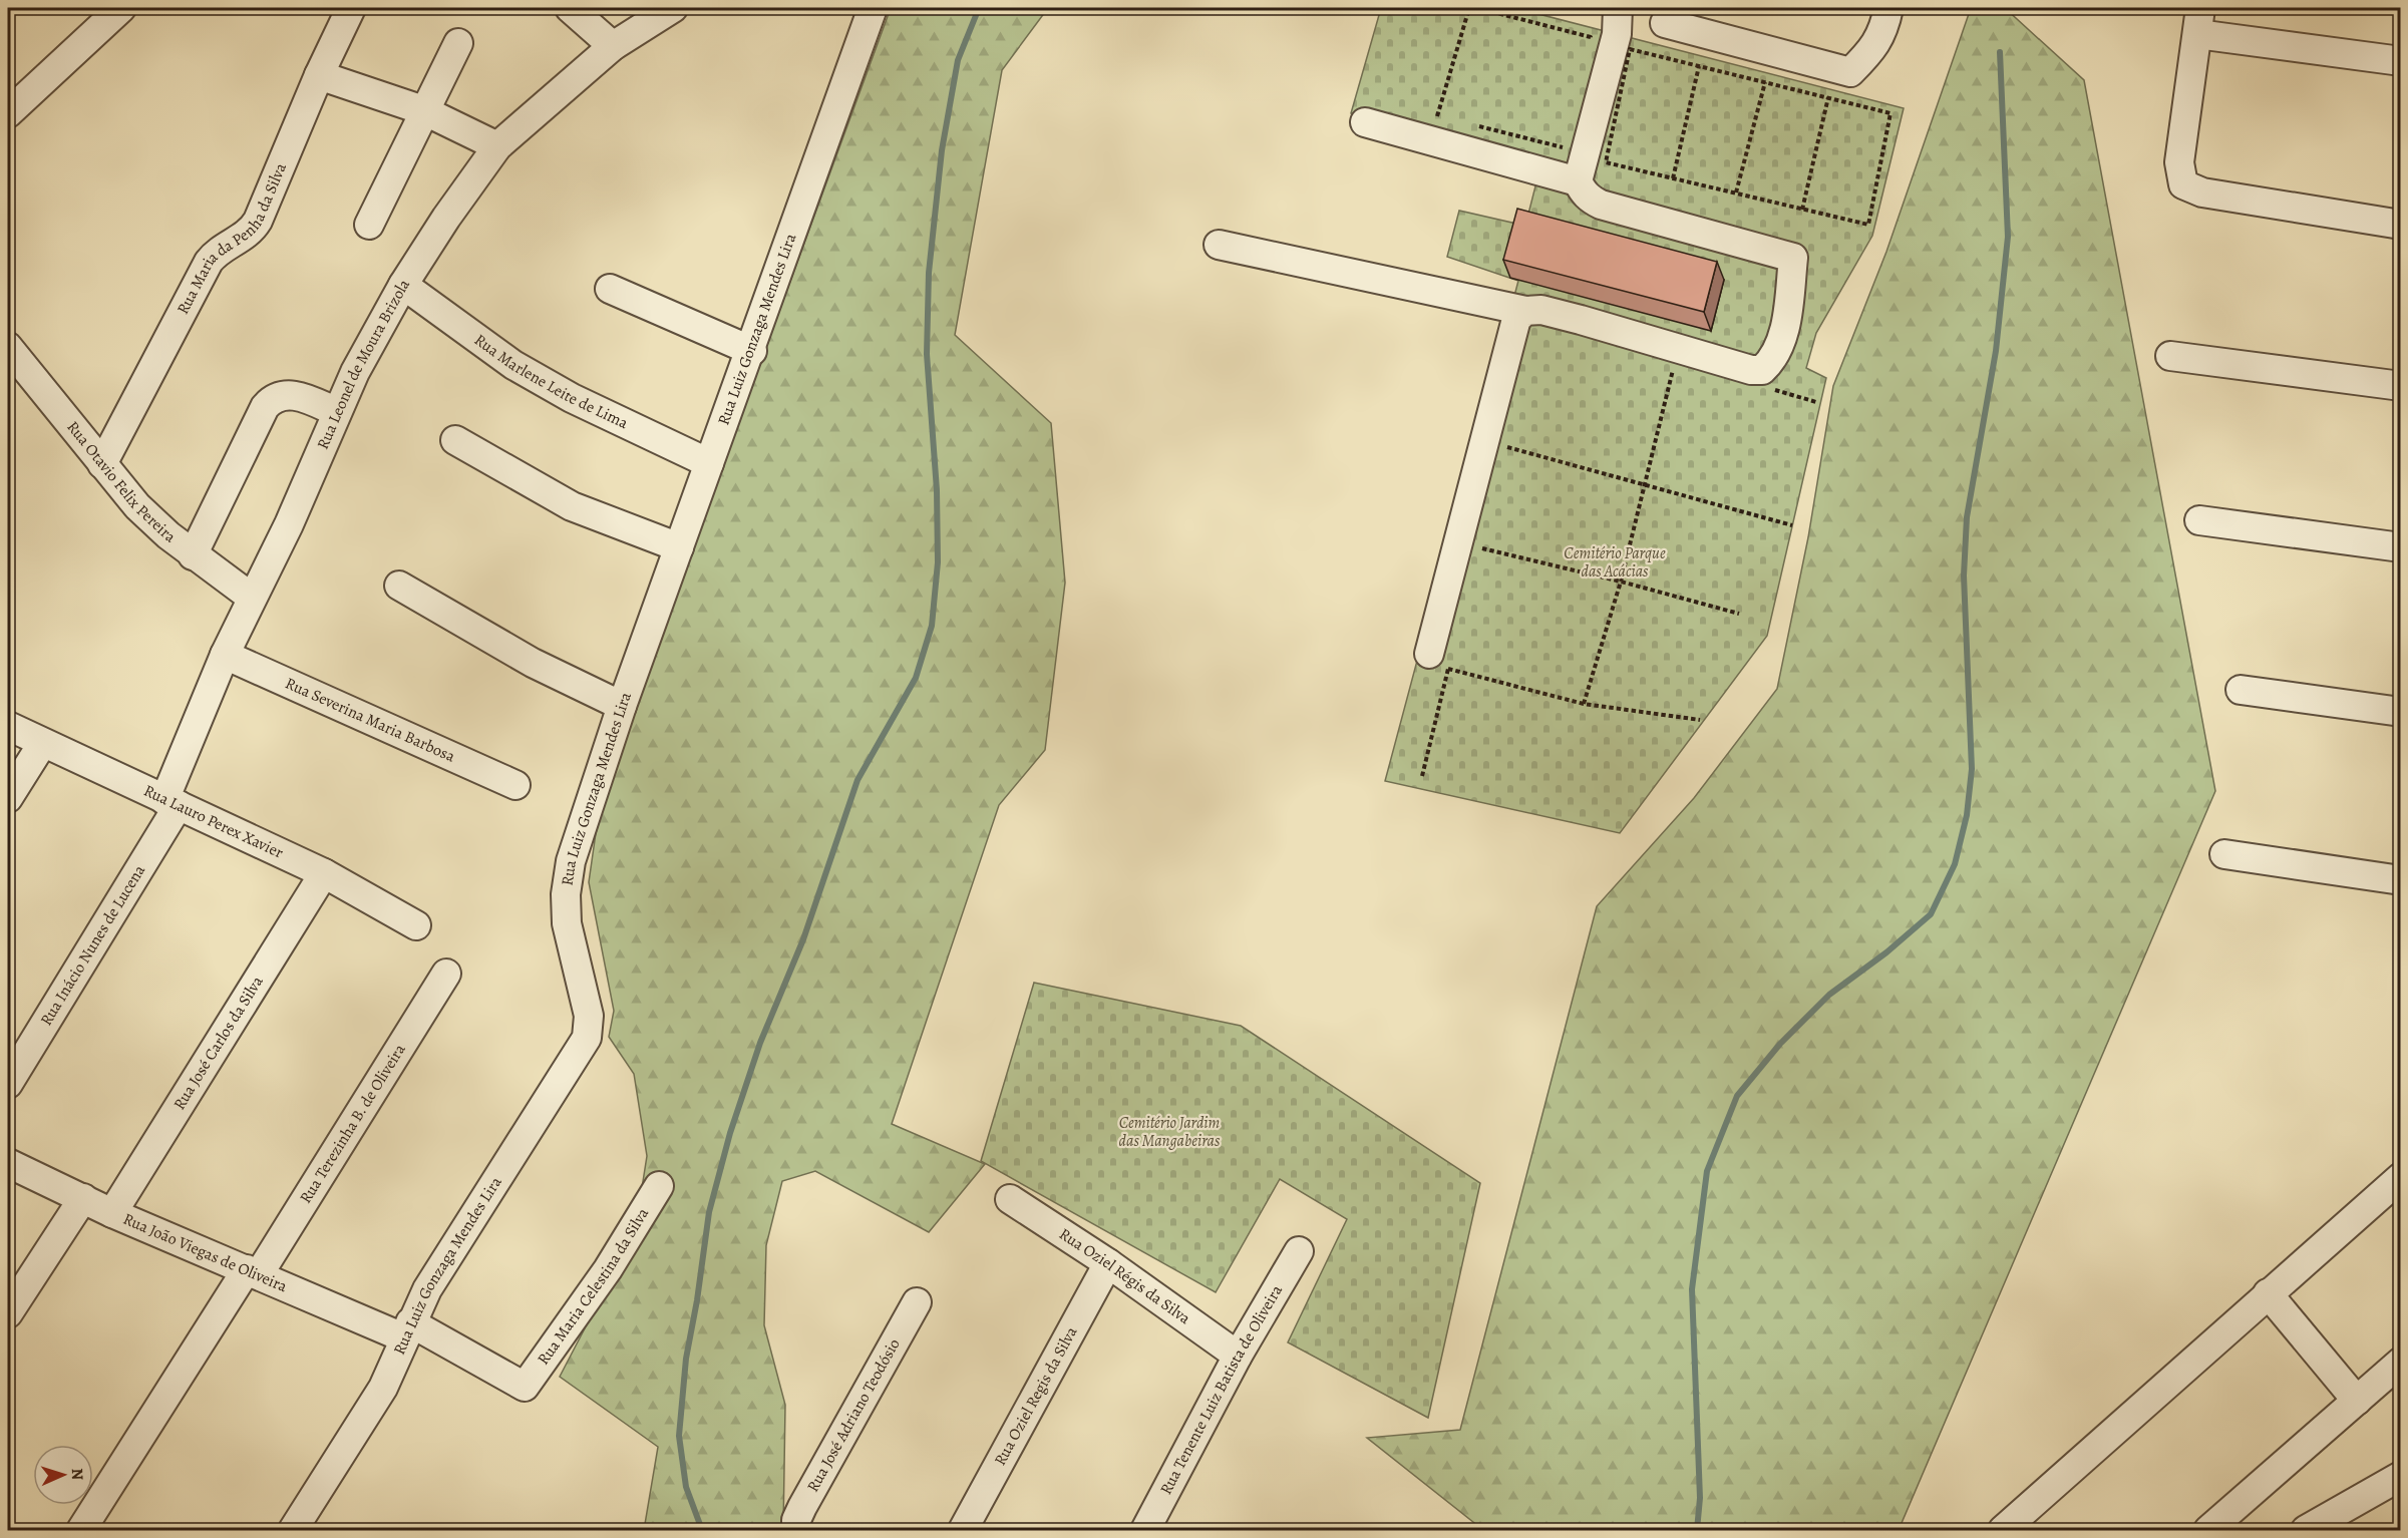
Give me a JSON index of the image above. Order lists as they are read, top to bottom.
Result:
{
  "streets": {
    "street": [
      "Rua Maria da Penha da Silva",
      "Rua Luiz Gonzaga Mendes Lira",
      "Rua Leonel de Moura Brizola",
      "Rua Marlene Leite de Lima",
      "Rua Otavio Felix Pereira",
      "Rua Severina Maria Barbosa",
      "Rua Lauro Perex Xavier",
      "Rua Inácio Nunes de Lucena",
      "Rua José Carlos da Silva",
      "Rua Terezinha B. de Oliveira",
      "Rua João Viegas de Oliveira",
      "Rua Oziel Régis da Silva",
      "Rua Maria Celestina da Silva",
      "Rua Tenente Luiz Batista de Oliveira",
      "Rua Oziel Regis da Silva",
      "Rua José Adriano Teodósio"
    ]
  },
  "crossings": [
    ["Rua Maria da Penha da Silva", "Rua Otavio Felix Pereira"],
    ["Rua Luiz Gonzaga Mendes Lira", "Rua Marlene Leite de Lima"],
    ["Rua Luiz Gonzaga Mendes Lira", "Rua João Viegas de Oliveira"],
    ["Rua Leonel de Moura Brizola", "Rua Marlene Leite de Lima"],
    ["Rua Leonel de Moura Brizola", "Rua Otavio Felix Pereira"],
    ["Rua Leonel de Moura Brizola", "Rua Severina Maria Barbosa"],
    ["Rua Leonel de Moura Brizola", "Rua Lauro Perex Xavier"],
    ["Rua Leonel de Moura Brizola", "Rua Inácio Nunes de Lucena"],
    ["Rua Lauro Perex Xavier", "Rua Inácio Nunes de Lucena"],
    ["Rua Lauro Perex Xavier", "Rua José Carlos da Silva"],
    ["Rua José Carlos da Silva", "Rua João Viegas de Oliveira"],
    ["Rua Terezinha B. de Oliveira", "Rua João Viegas de Oliveira"],
    ["Rua João Viegas de Oliveira", "Rua Maria Celestina da Silva"],
    ["Rua Oziel Régis da Silva", "Rua Tenente Luiz Batista de Oliveira"],
    ["Rua Oziel Régis da Silva", "Rua Oziel Regis da Silva"]
  ],
  "parks": ["Cemitério Parque das Acácias", "Cemitério Jardim das Mangabeiras"],
  "north": "right"
}
